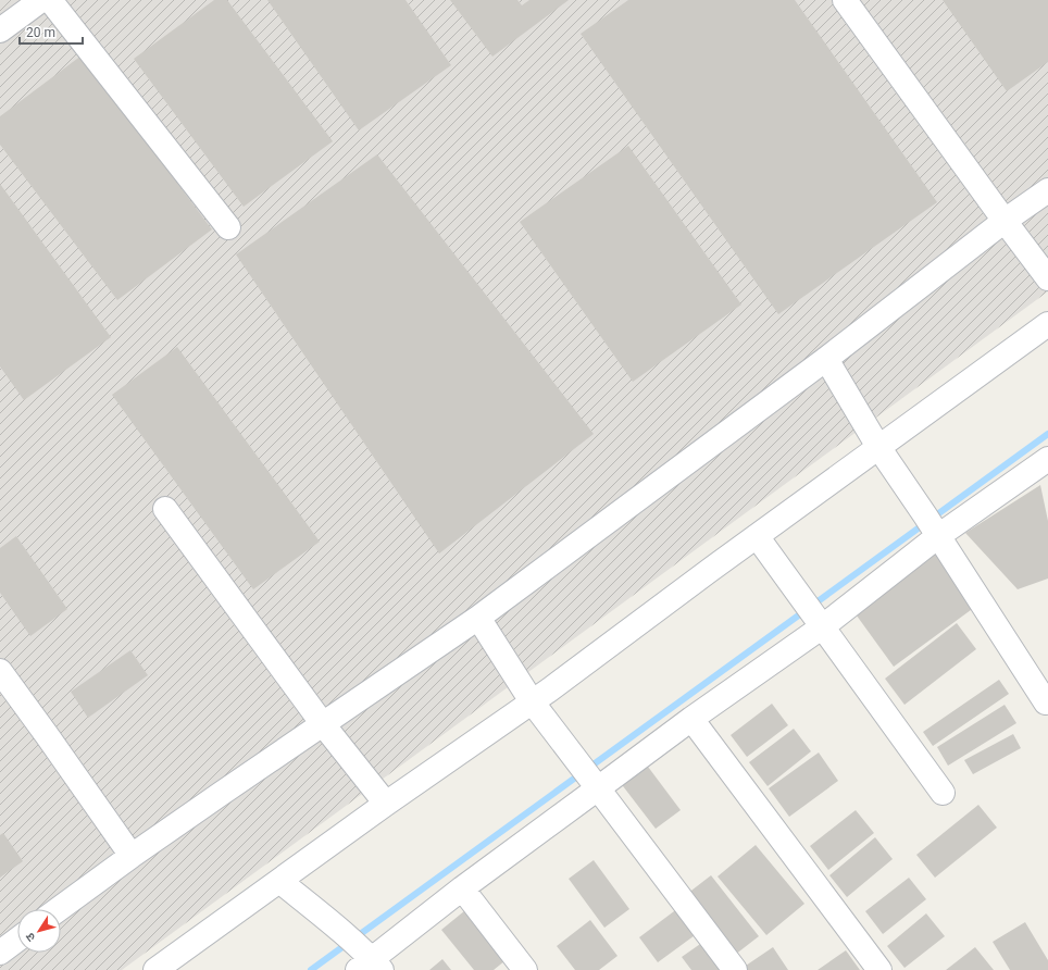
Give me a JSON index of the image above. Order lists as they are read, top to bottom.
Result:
{
  "scale_bar": "20 m",
  "north": "bottom left"
}
